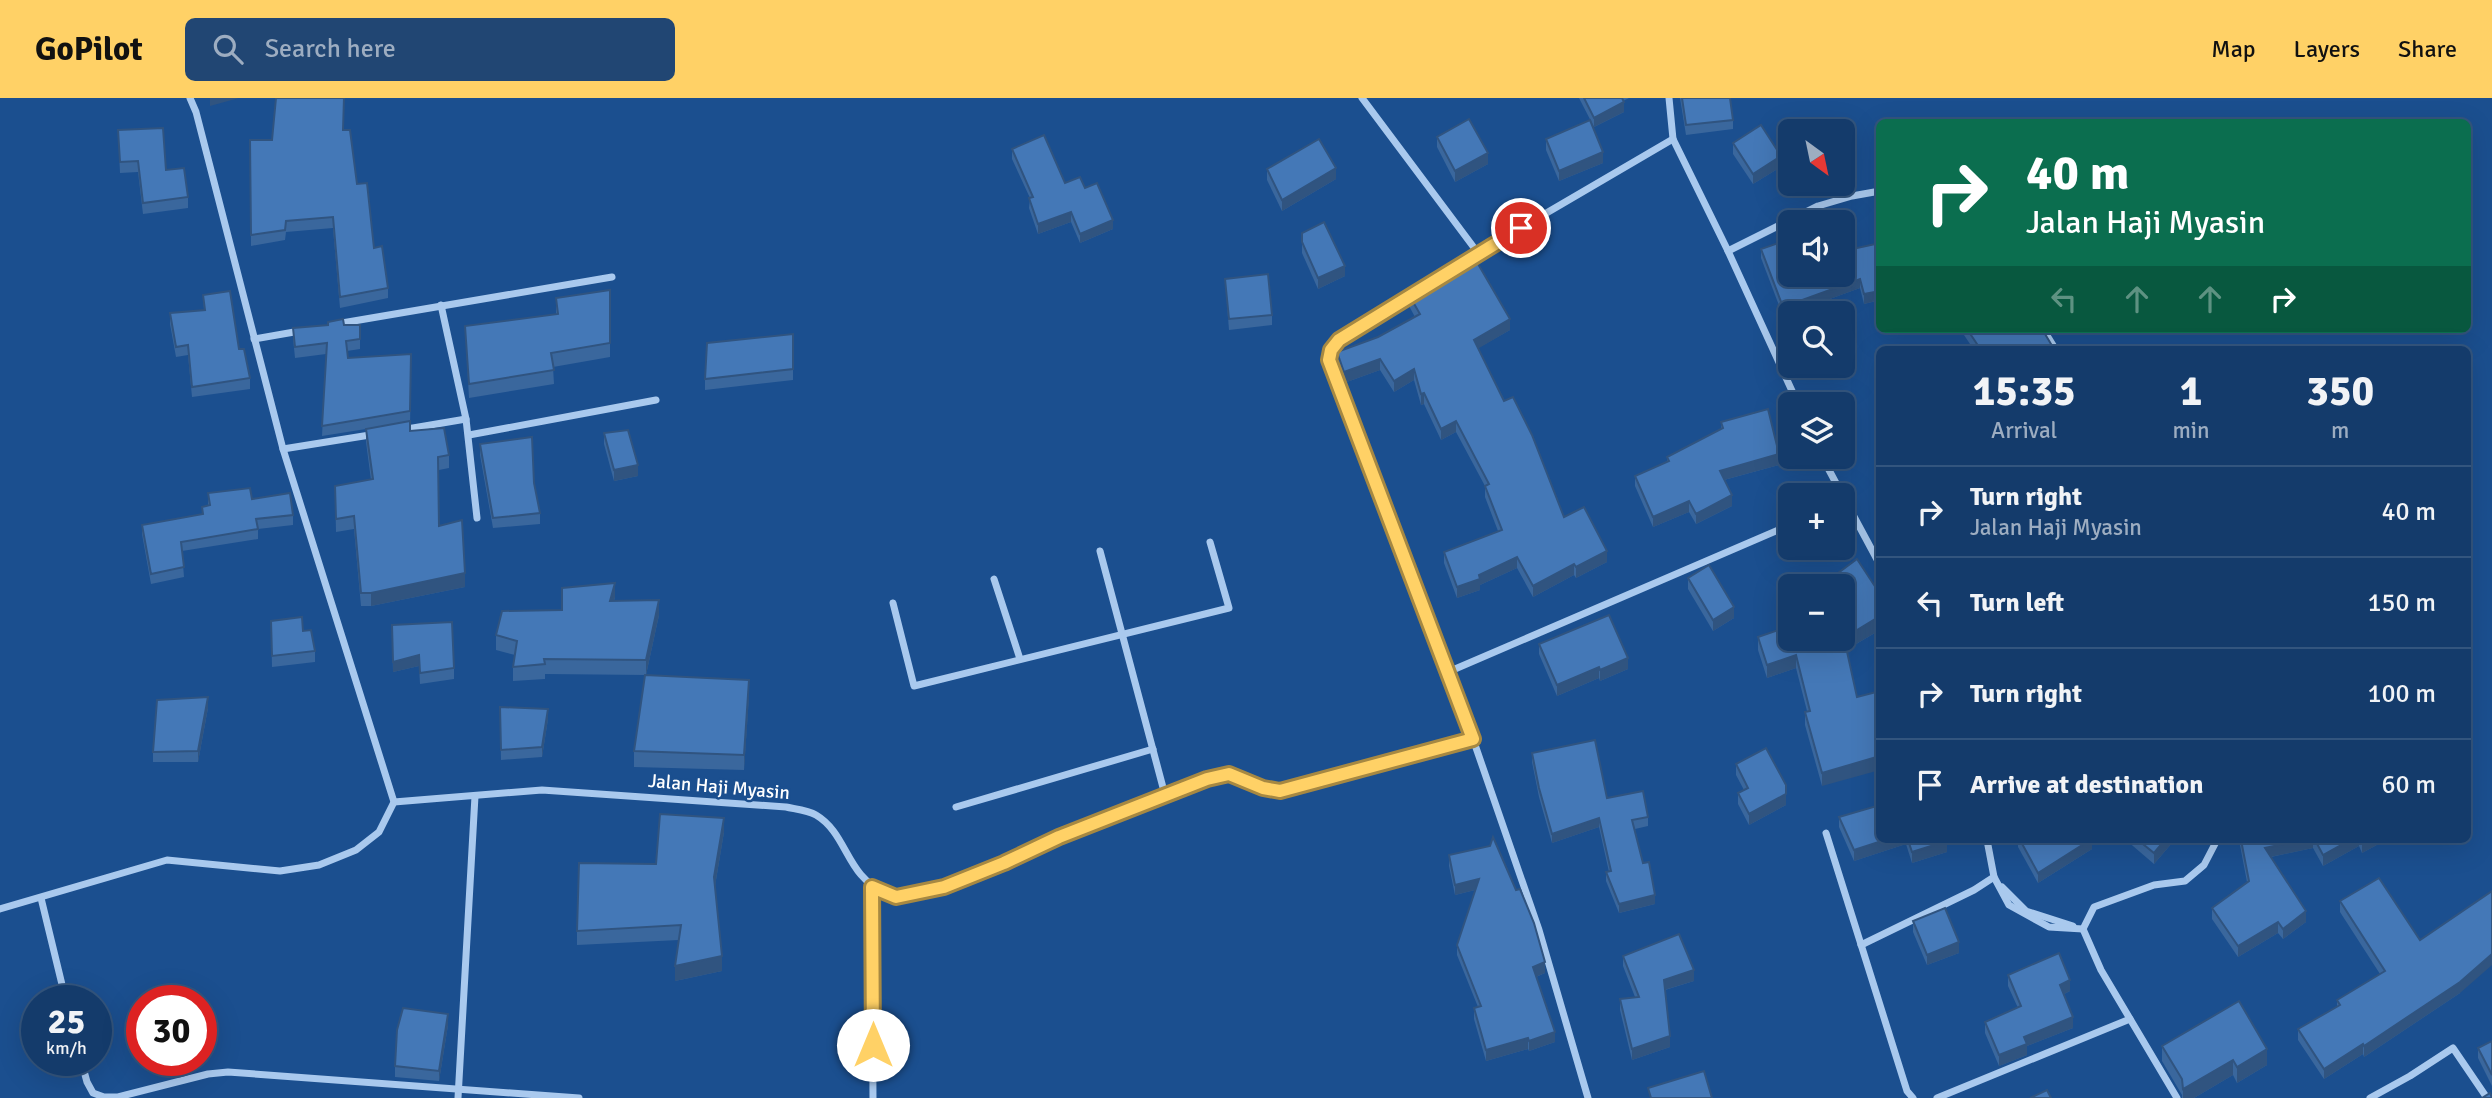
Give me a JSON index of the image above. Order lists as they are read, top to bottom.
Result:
{
  "streets": {
    "street": ["Jalan Haji Myasin"]
  },
  "north": "bottom right",
  "page": {
    "header": "GoPilot",
    "search": "Search here",
    "nav": ["Map", "Layers", "Share"],
    "map_buttons": ["+", "−"],
    "turn": ["40 m", "Jalan Haji Myasin"],
    "eta": [
      "15:35",
      "Arrival",
      "1",
      "min",
      "350",
      "m"
    ],
    "list": [
      {
        "name": "Turn right",
        "note": "Jalan Haji Myasin",
        "value": "40 m"
      },
      {
        "name": "Turn left",
        "value": "150 m"
      },
      {
        "name": "Turn right",
        "value": "100 m"
      },
      {
        "name": "Arrive at destination",
        "value": "60 m"
      }
    ],
    "speed": "25 km/h",
    "limit": "30"
  }
}
